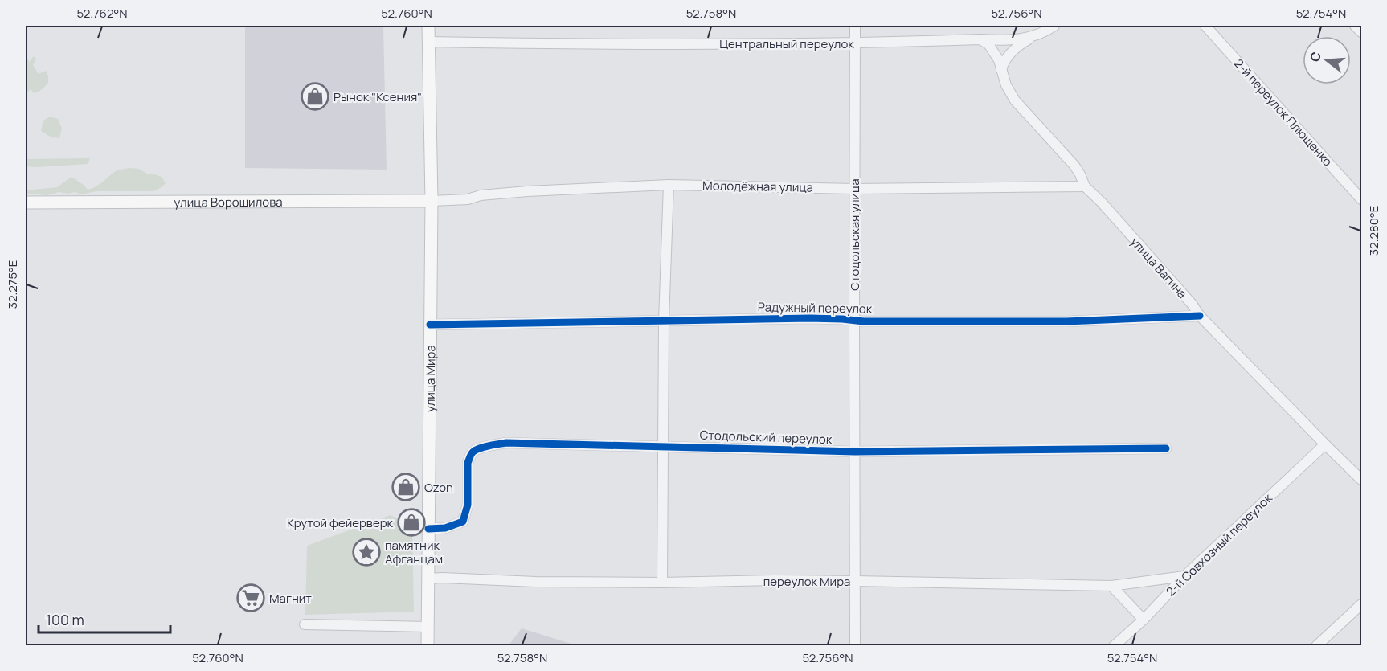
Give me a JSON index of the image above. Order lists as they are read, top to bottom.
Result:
{
  "streets": {
    "main road": ["улица Ворошилова", "улица Мира"],
    "street": [
      "Центральный переулок",
      "2-й переулок Плющенко",
      "Молодёжная улица",
      "Стодольская улица",
      "улица Вагина",
      "Радужный переулок",
      "Стодольский переулок",
      "2-й Совхозный переулок",
      "переулок Мира"
    ]
  },
  "crossings": [
    ["Центральный переулок", "Стодольская улица"],
    ["Центральный переулок", "улица Вагина"],
    ["Центральный переулок", "улица Мира"],
    ["Молодёжная улица", "улица Ворошилова"],
    ["Молодёжная улица", "Стодольская улица"],
    ["Молодёжная улица", "улица Вагина"],
    ["Молодёжная улица", "улица Мира"],
    ["улица Ворошилова", "улица Мира"],
    ["Стодольская улица", "Радужный переулок"],
    ["Стодольская улица", "Стодольский переулок"],
    ["Стодольская улица", "переулок Мира"],
    ["улица Вагина", "Радужный переулок"],
    ["улица Вагина", "2-й Совхозный переулок"],
    ["Радужный переулок", "улица Мира"],
    ["улица Мира", "Стодольский переулок"],
    ["улица Мира", "переулок Мира"],
    ["2-й Совхозный переулок", "переулок Мира"]
  ],
  "places": {
    "shop": ["Рынок \"Ксения\"", "Ozon", "Крутой фейерверк"],
    "place": ["памятник Афганцам"],
    "supermarket": ["Магнит"]
  },
  "scale_bar": "100 m",
  "north": "left",
  "coordinates": [
    "52.762°N",
    "52.760°N",
    "52.758°N",
    "52.756°N",
    "52.754°N",
    "32.280°E",
    "32.275°E"
  ]
}
